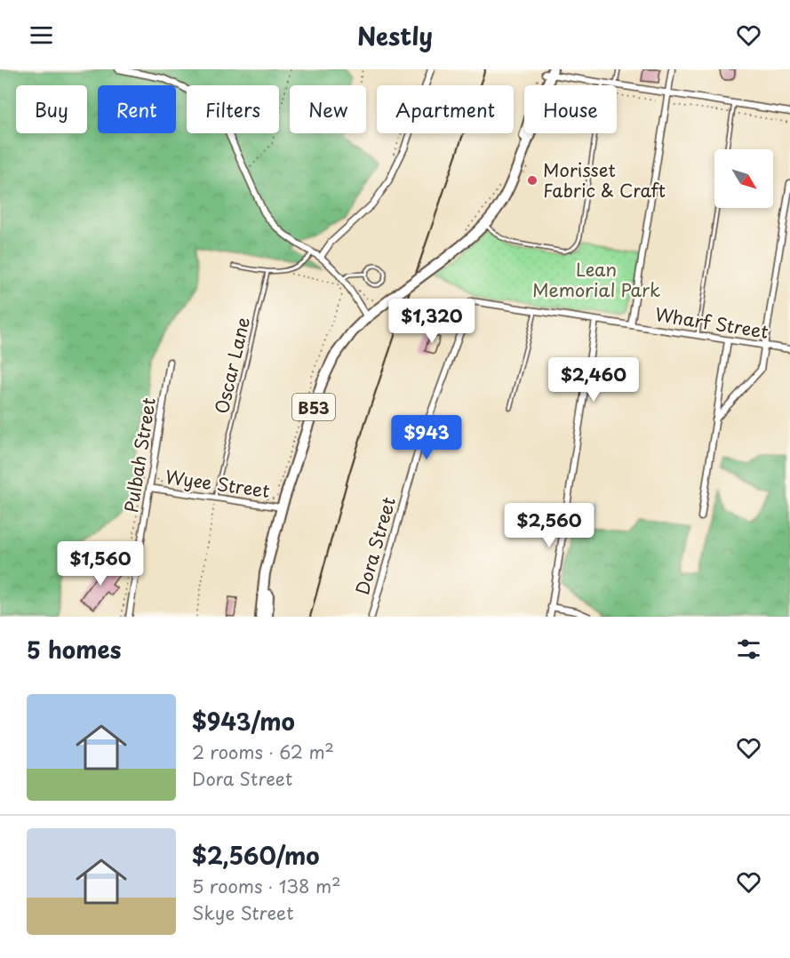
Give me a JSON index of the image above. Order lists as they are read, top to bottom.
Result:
{
  "streets": {
    "main road": ["B53"],
    "street": [
      "Wharf Street",
      "Pulbah Street",
      "Wyee Street",
      "Dora Street"
    ],
    "lane": ["Oscar Lane"]
  },
  "crossings": [
    ["Wharf Street", "Dora Street"],
    ["Oscar Lane", "Wyee Street"],
    ["B53", "Wyee Street"],
    ["Pulbah Street", "Wyee Street"]
  ],
  "parks": ["Lean Memorial Park"],
  "places": ["Morisset Fabric & Craft"],
  "north": "bottom right",
  "page": {
    "header": "Nestly",
    "chip": [
      "Buy",
      "Rent",
      "Filters",
      "New",
      "Apartment",
      "House"
    ],
    "price": [
      "$1,320",
      "$2,460",
      "$943",
      "$2,560",
      "$1,560"
    ],
    "heading": "5 homes",
    "list": [
      {
        "name": "$943/mo",
        "note": "2 rooms · 62 m² · Dora Street"
      },
      {
        "name": "$2,560/mo",
        "note": "5 rooms · 138 m² · Skye Street"
      }
    ]
  }
}
